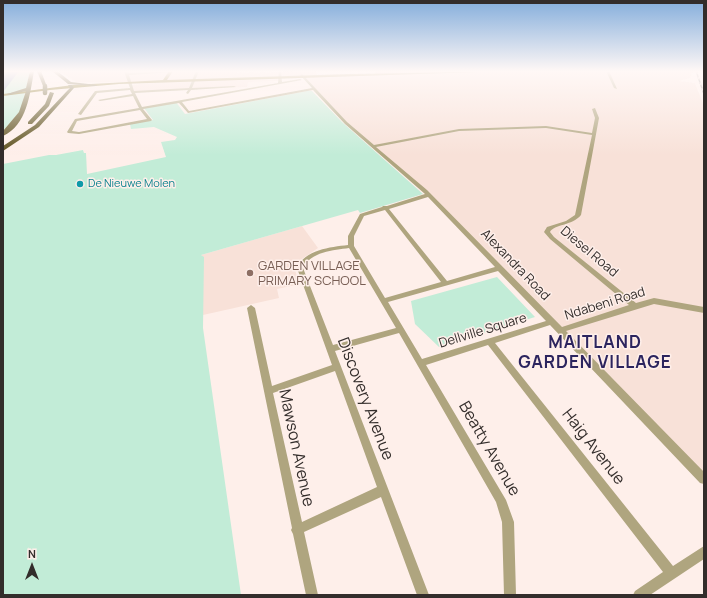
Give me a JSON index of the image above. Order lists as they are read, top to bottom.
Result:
{
  "streets": {
    "street": [
      "Diesel Road",
      "Alexandra Road",
      "Ndabeni Road",
      "Dellville Square",
      "Discovery Avenue",
      "Haig Avenue",
      "Mawson Avenue",
      "Beatty Avenue"
    ]
  },
  "crossings": [
    ["Diesel Road", "Ndabeni Road"],
    ["Alexandra Road", "Ndabeni Road"],
    ["Alexandra Road", "Dellville Square"],
    ["Dellville Square", "Haig Avenue"],
    ["Dellville Square", "Beatty Avenue"],
    ["Discovery Avenue", "Beatty Avenue"]
  ],
  "districts": ["MAITLAND GARDEN VILLAGE"],
  "places": ["De Nieuwe Molen", "GARDEN VILLAGE PRIMARY SCHOOL"],
  "north": "top"
}
